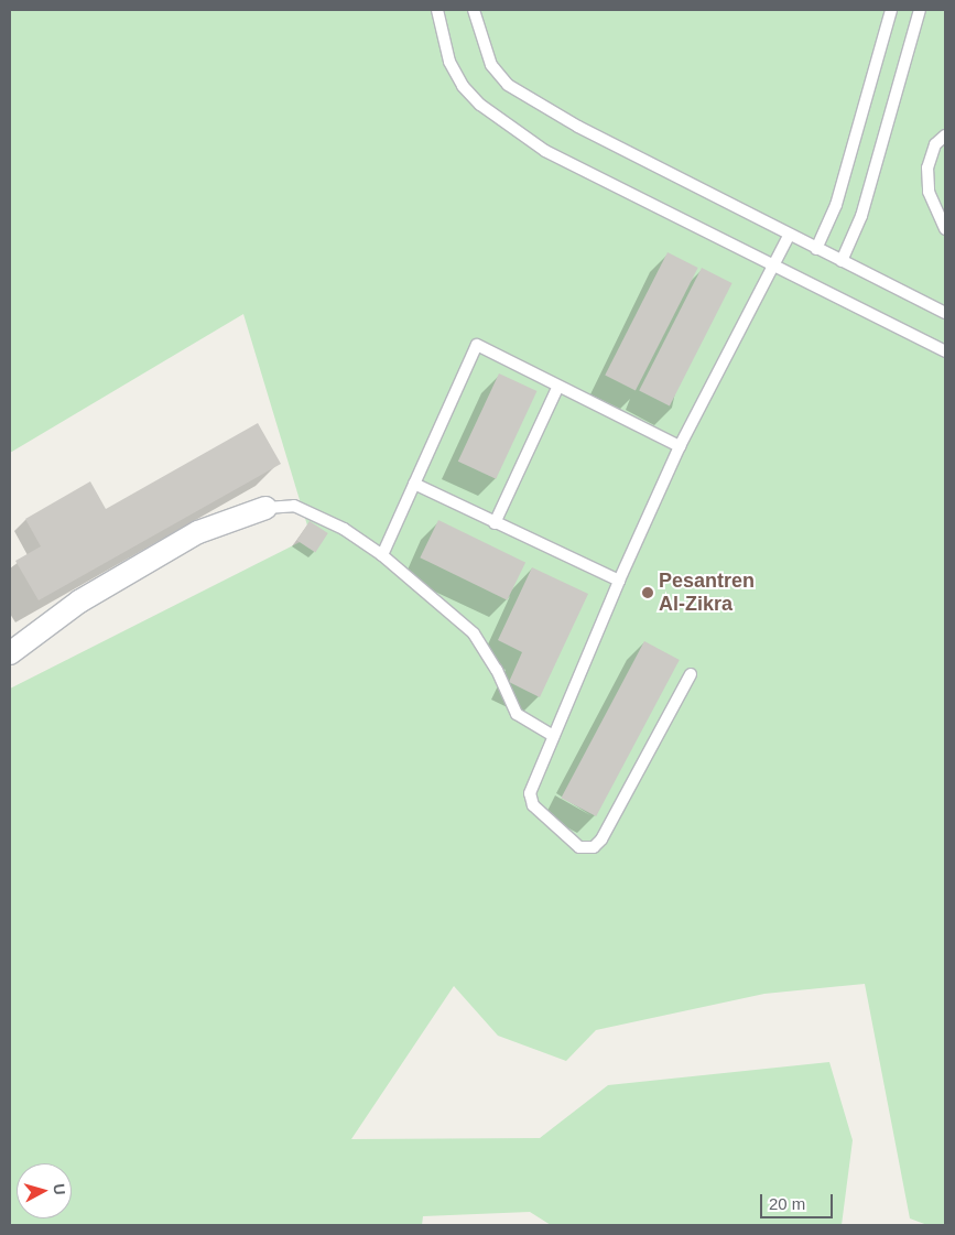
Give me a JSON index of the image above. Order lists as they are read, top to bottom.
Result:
{
  "places": ["Pesantren Al-Zikra"],
  "scale_bar": "20 m",
  "north": "right"
}
